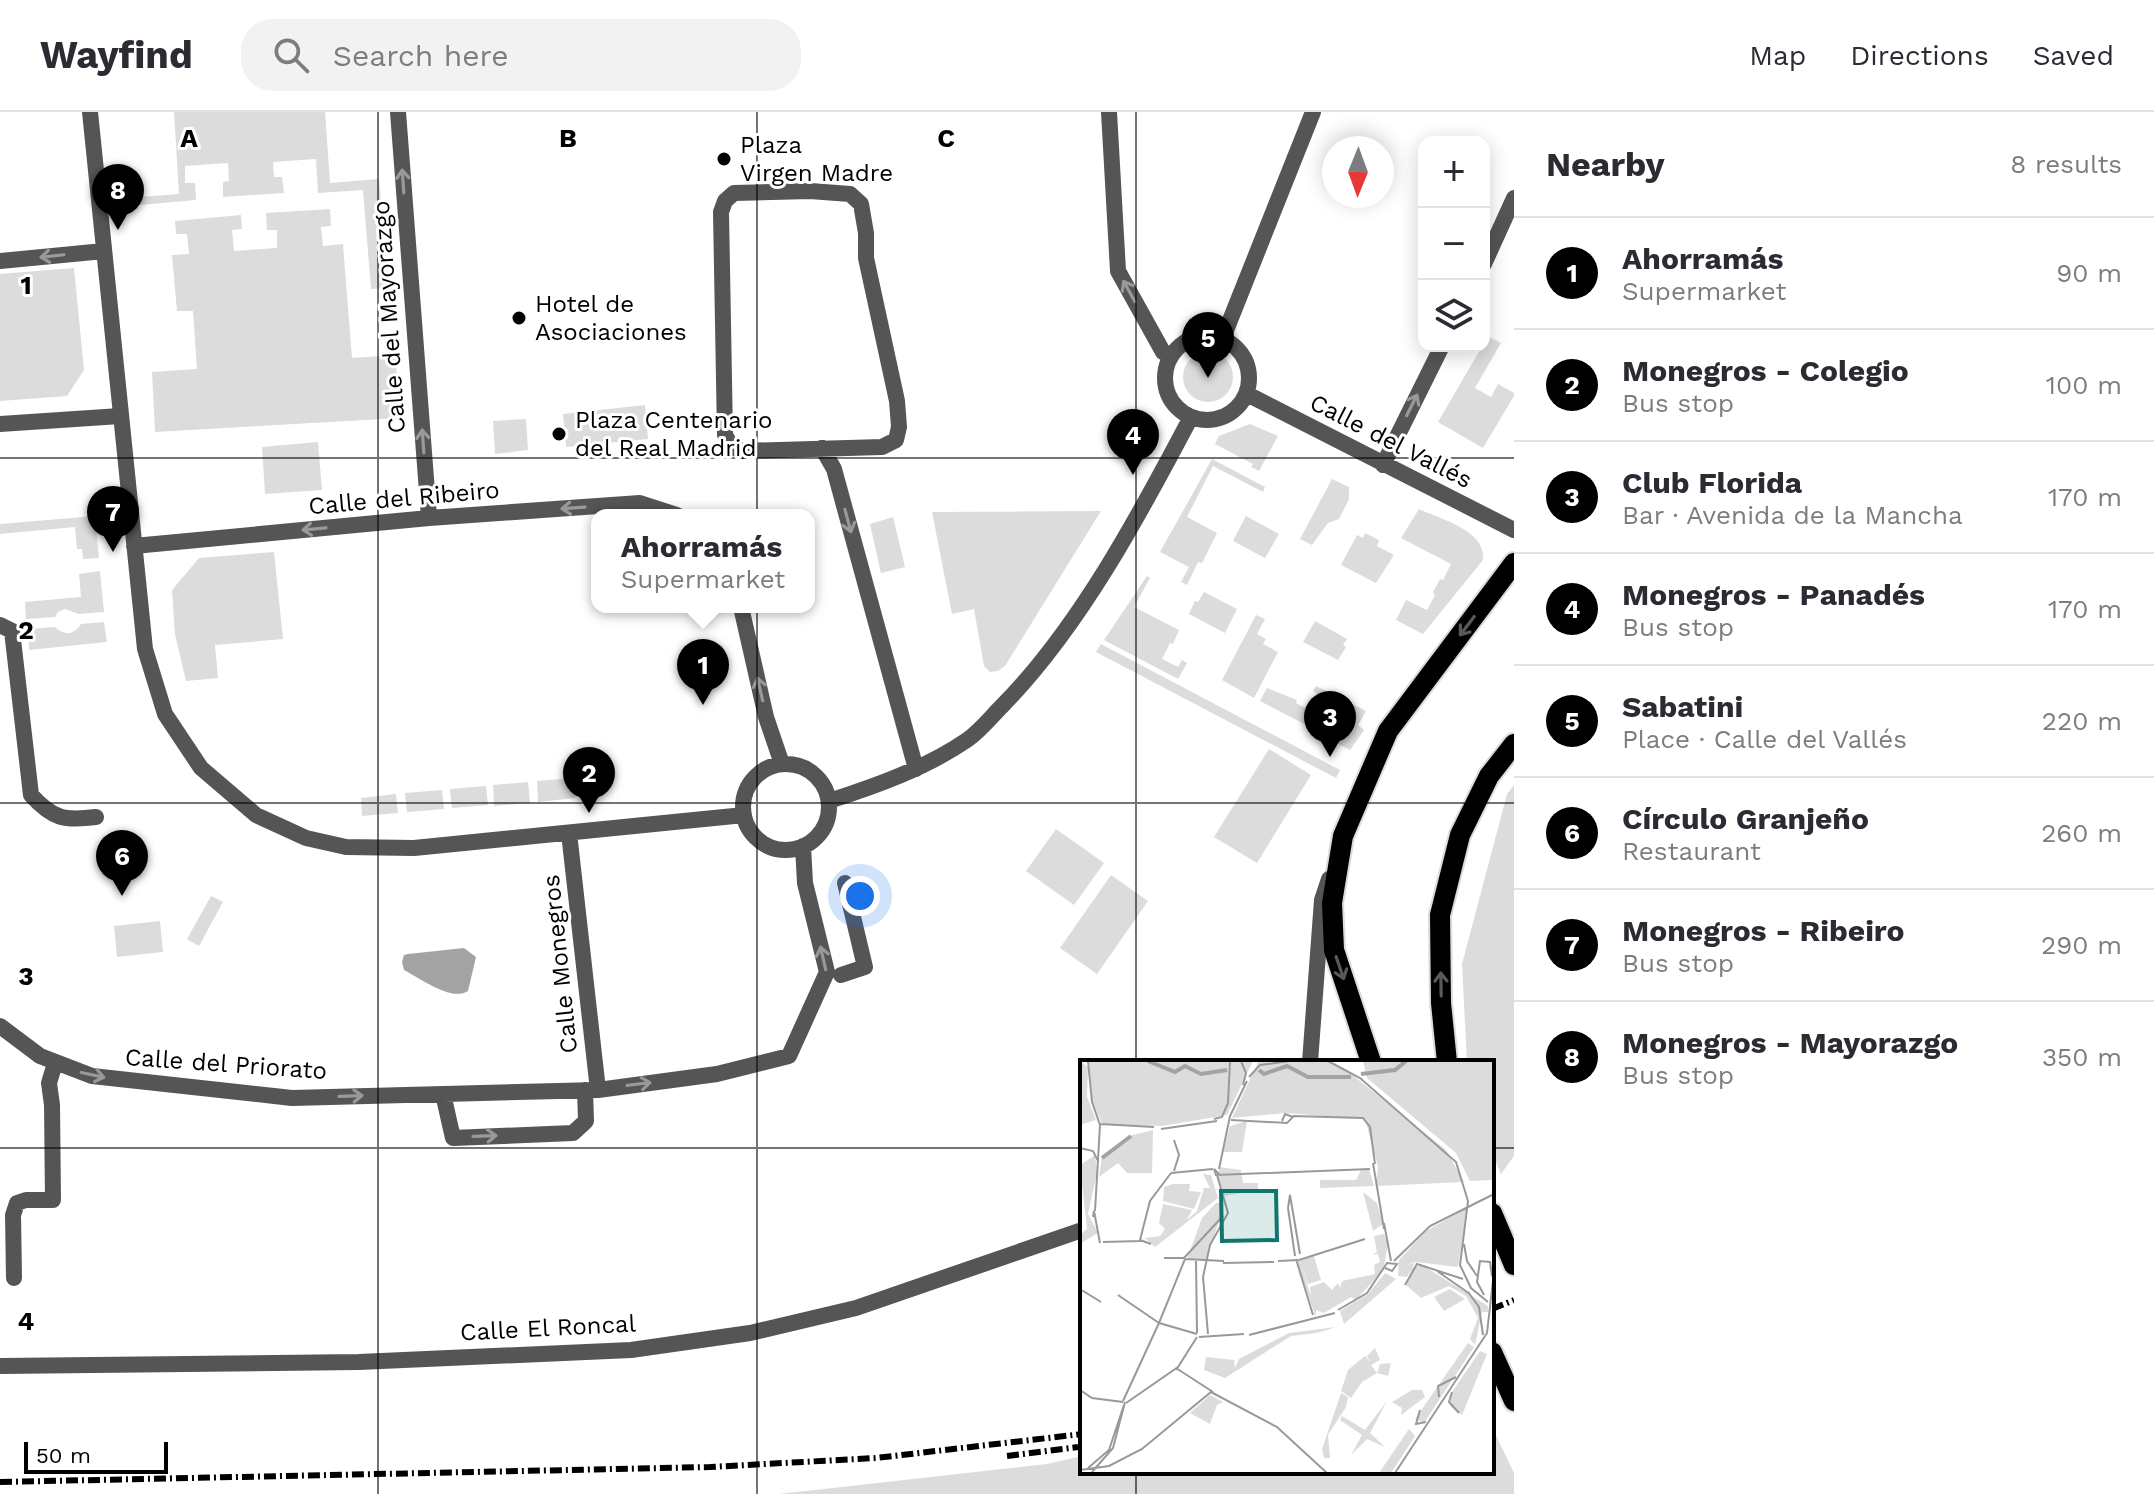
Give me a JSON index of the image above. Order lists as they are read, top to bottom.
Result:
{
  "streets": {
    "street": [
      "Calle del Mayorazgo",
      "Calle del Vallés",
      "Calle del Ribeiro",
      "Calle Monegros",
      "Calle del Priorato",
      "Calle El Roncal"
    ]
  },
  "crossings": [
    ["Calle del Mayorazgo", "Calle del Ribeiro"],
    ["Calle Monegros", "Calle del Priorato"]
  ],
  "one_way": ["Calle del Mayorazgo", "Calle del Ribeiro"],
  "places": ["Plaza Virgen Madre", "Hotel de Asociaciones", "Plaza Centenario del Real Madrid"],
  "scale_bar": "50 m",
  "north": "bottom",
  "page": {
    "header": "Wayfind",
    "search": "Search here",
    "nav": ["Map", "Directions", "Saved"],
    "heading": ["Nearby", "8 results"],
    "map_buttons": ["+", "−"],
    "pins": [
      "8",
      "5",
      "4",
      "7",
      "1",
      "3",
      "2",
      "6"
    ],
    "list": [
      {
        "mark": "1",
        "name": "Ahorramás",
        "note": "Supermarket",
        "value": "90 m"
      },
      {
        "mark": "2",
        "name": "Monegros - Colegio",
        "note": "Bus stop",
        "value": "100 m"
      },
      {
        "mark": "3",
        "name": "Club Florida",
        "note": "Bar · Avenida de la Mancha",
        "value": "170 m"
      },
      {
        "mark": "4",
        "name": "Monegros - Panadés",
        "note": "Bus stop",
        "value": "170 m"
      },
      {
        "mark": "5",
        "name": "Sabatini",
        "note": "Place · Calle del Vallés",
        "value": "220 m"
      },
      {
        "mark": "6",
        "name": "Círculo Granjeño",
        "note": "Restaurant",
        "value": "260 m"
      },
      {
        "mark": "7",
        "name": "Monegros - Ribeiro",
        "note": "Bus stop",
        "value": "290 m"
      },
      {
        "mark": "8",
        "name": "Monegros - Mayorazgo",
        "note": "Bus stop",
        "value": "350 m"
      }
    ],
    "popup": ["Ahorramás", "Supermarket"],
    "scale": "50 m"
  },
  "grid": {
    "columns": ["A", "B", "C"],
    "rows": [
      "1",
      "2",
      "3",
      "4"
    ]
  }
}
